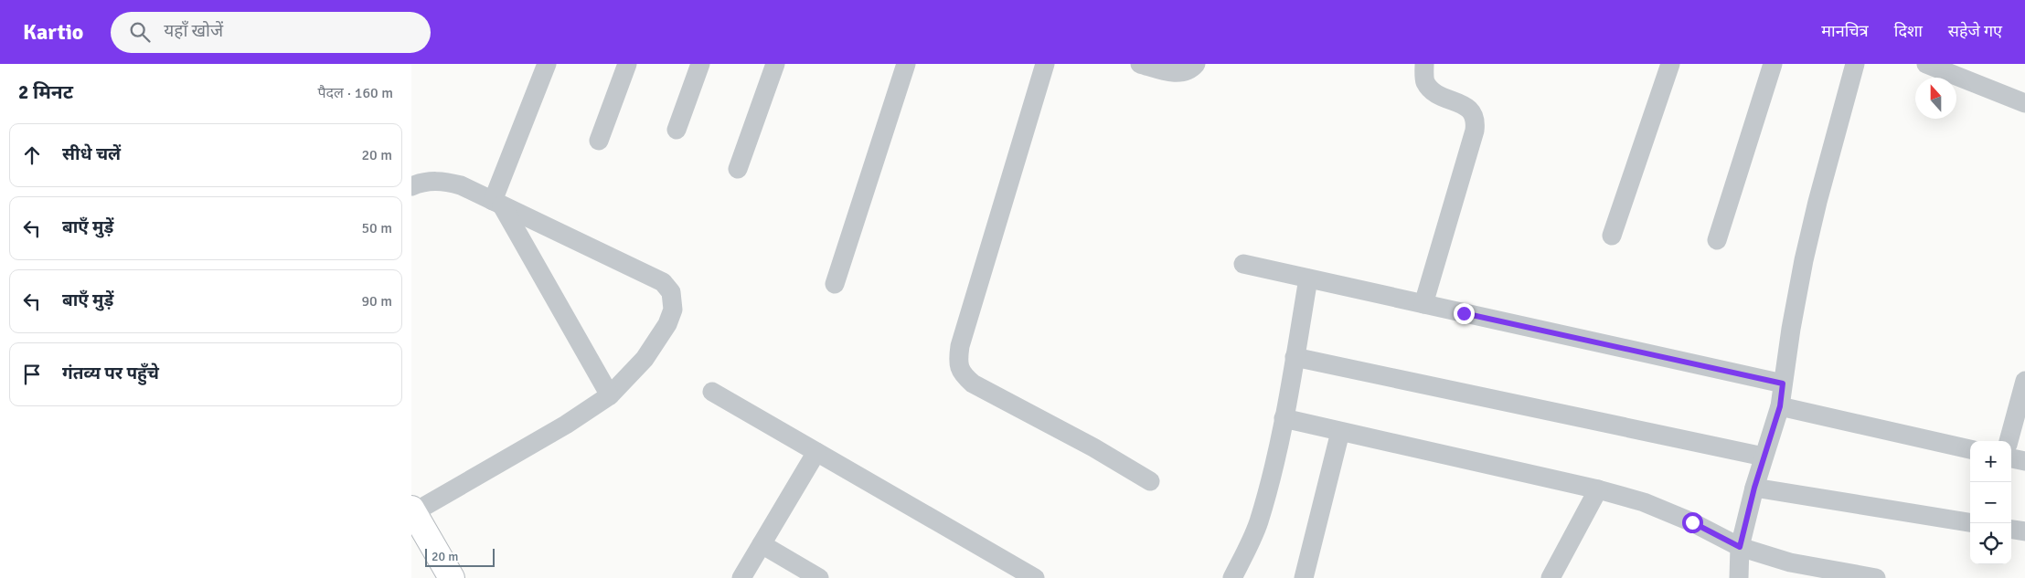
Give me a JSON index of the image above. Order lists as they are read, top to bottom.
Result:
{
  "scale_bar": "20 m",
  "north": "top",
  "page": {
    "header": "Kartio",
    "search": "यहाँ खोजें",
    "nav": ["मानचित्र", "दिशा", "सहेजे गए"],
    "heading": ["2 मिनट", "पैदल · 160 m"],
    "list": [
      ["सीधे चलें", "20 m"],
      ["बाएँ मुड़ें", "50 m"],
      ["बाएँ मुड़ें", "90 m"],
      "गंतव्य पर पहुँचे"
    ],
    "map_buttons": ["+", "−"],
    "scale": "20 m"
  }
}
